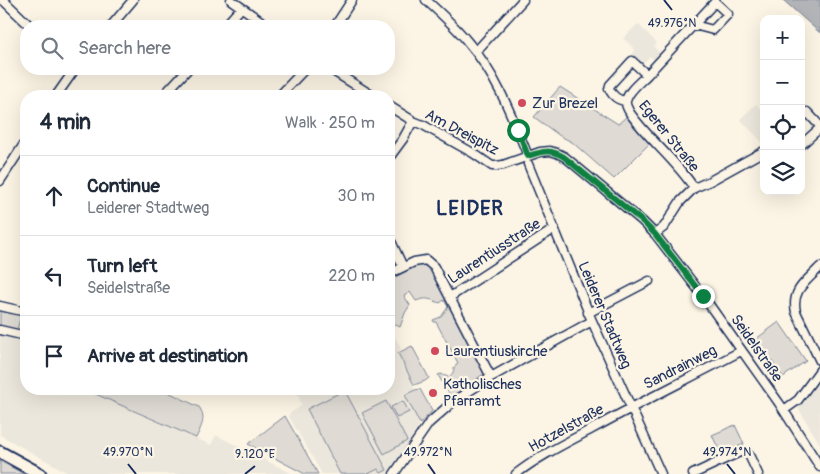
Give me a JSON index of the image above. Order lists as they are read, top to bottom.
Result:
{
  "streets": {
    "street": [
      "Am Dreispitz",
      "Egerer Straße",
      "Laurentiusstraße",
      "Leiderer Stadtweg",
      "Seidelstraße",
      "Sandrainweg",
      "Hotzelstraße"
    ]
  },
  "crossings": [
    ["Am Dreispitz", "Leiderer Stadtweg"],
    ["Am Dreispitz", "Seidelstraße"],
    ["Laurentiusstraße", "Leiderer Stadtweg"],
    ["Leiderer Stadtweg", "Seidelstraße"],
    ["Leiderer Stadtweg", "Sandrainweg"],
    ["Leiderer Stadtweg", "Hotzelstraße"],
    ["Seidelstraße", "Sandrainweg"],
    ["Sandrainweg", "Hotzelstraße"]
  ],
  "districts": ["LEIDER"],
  "places": ["Zur Brezel", "Laurentiuskirche", "Katholisches Pfarramt"],
  "page": {
    "map_buttons": ["+", "−"],
    "search": "Search here",
    "heading": ["4 min", "Walk · 250 m"],
    "list": [
      ["Continue", "Leiderer Stadtweg", "30 m"],
      ["Turn left", "Seidelstraße", "220 m"],
      "Arrive at destination"
    ]
  },
  "coordinates": [
    "49.976°N",
    "49.970°N",
    "49.972°N",
    "49.974°N",
    "9.120°E"
  ]
}
